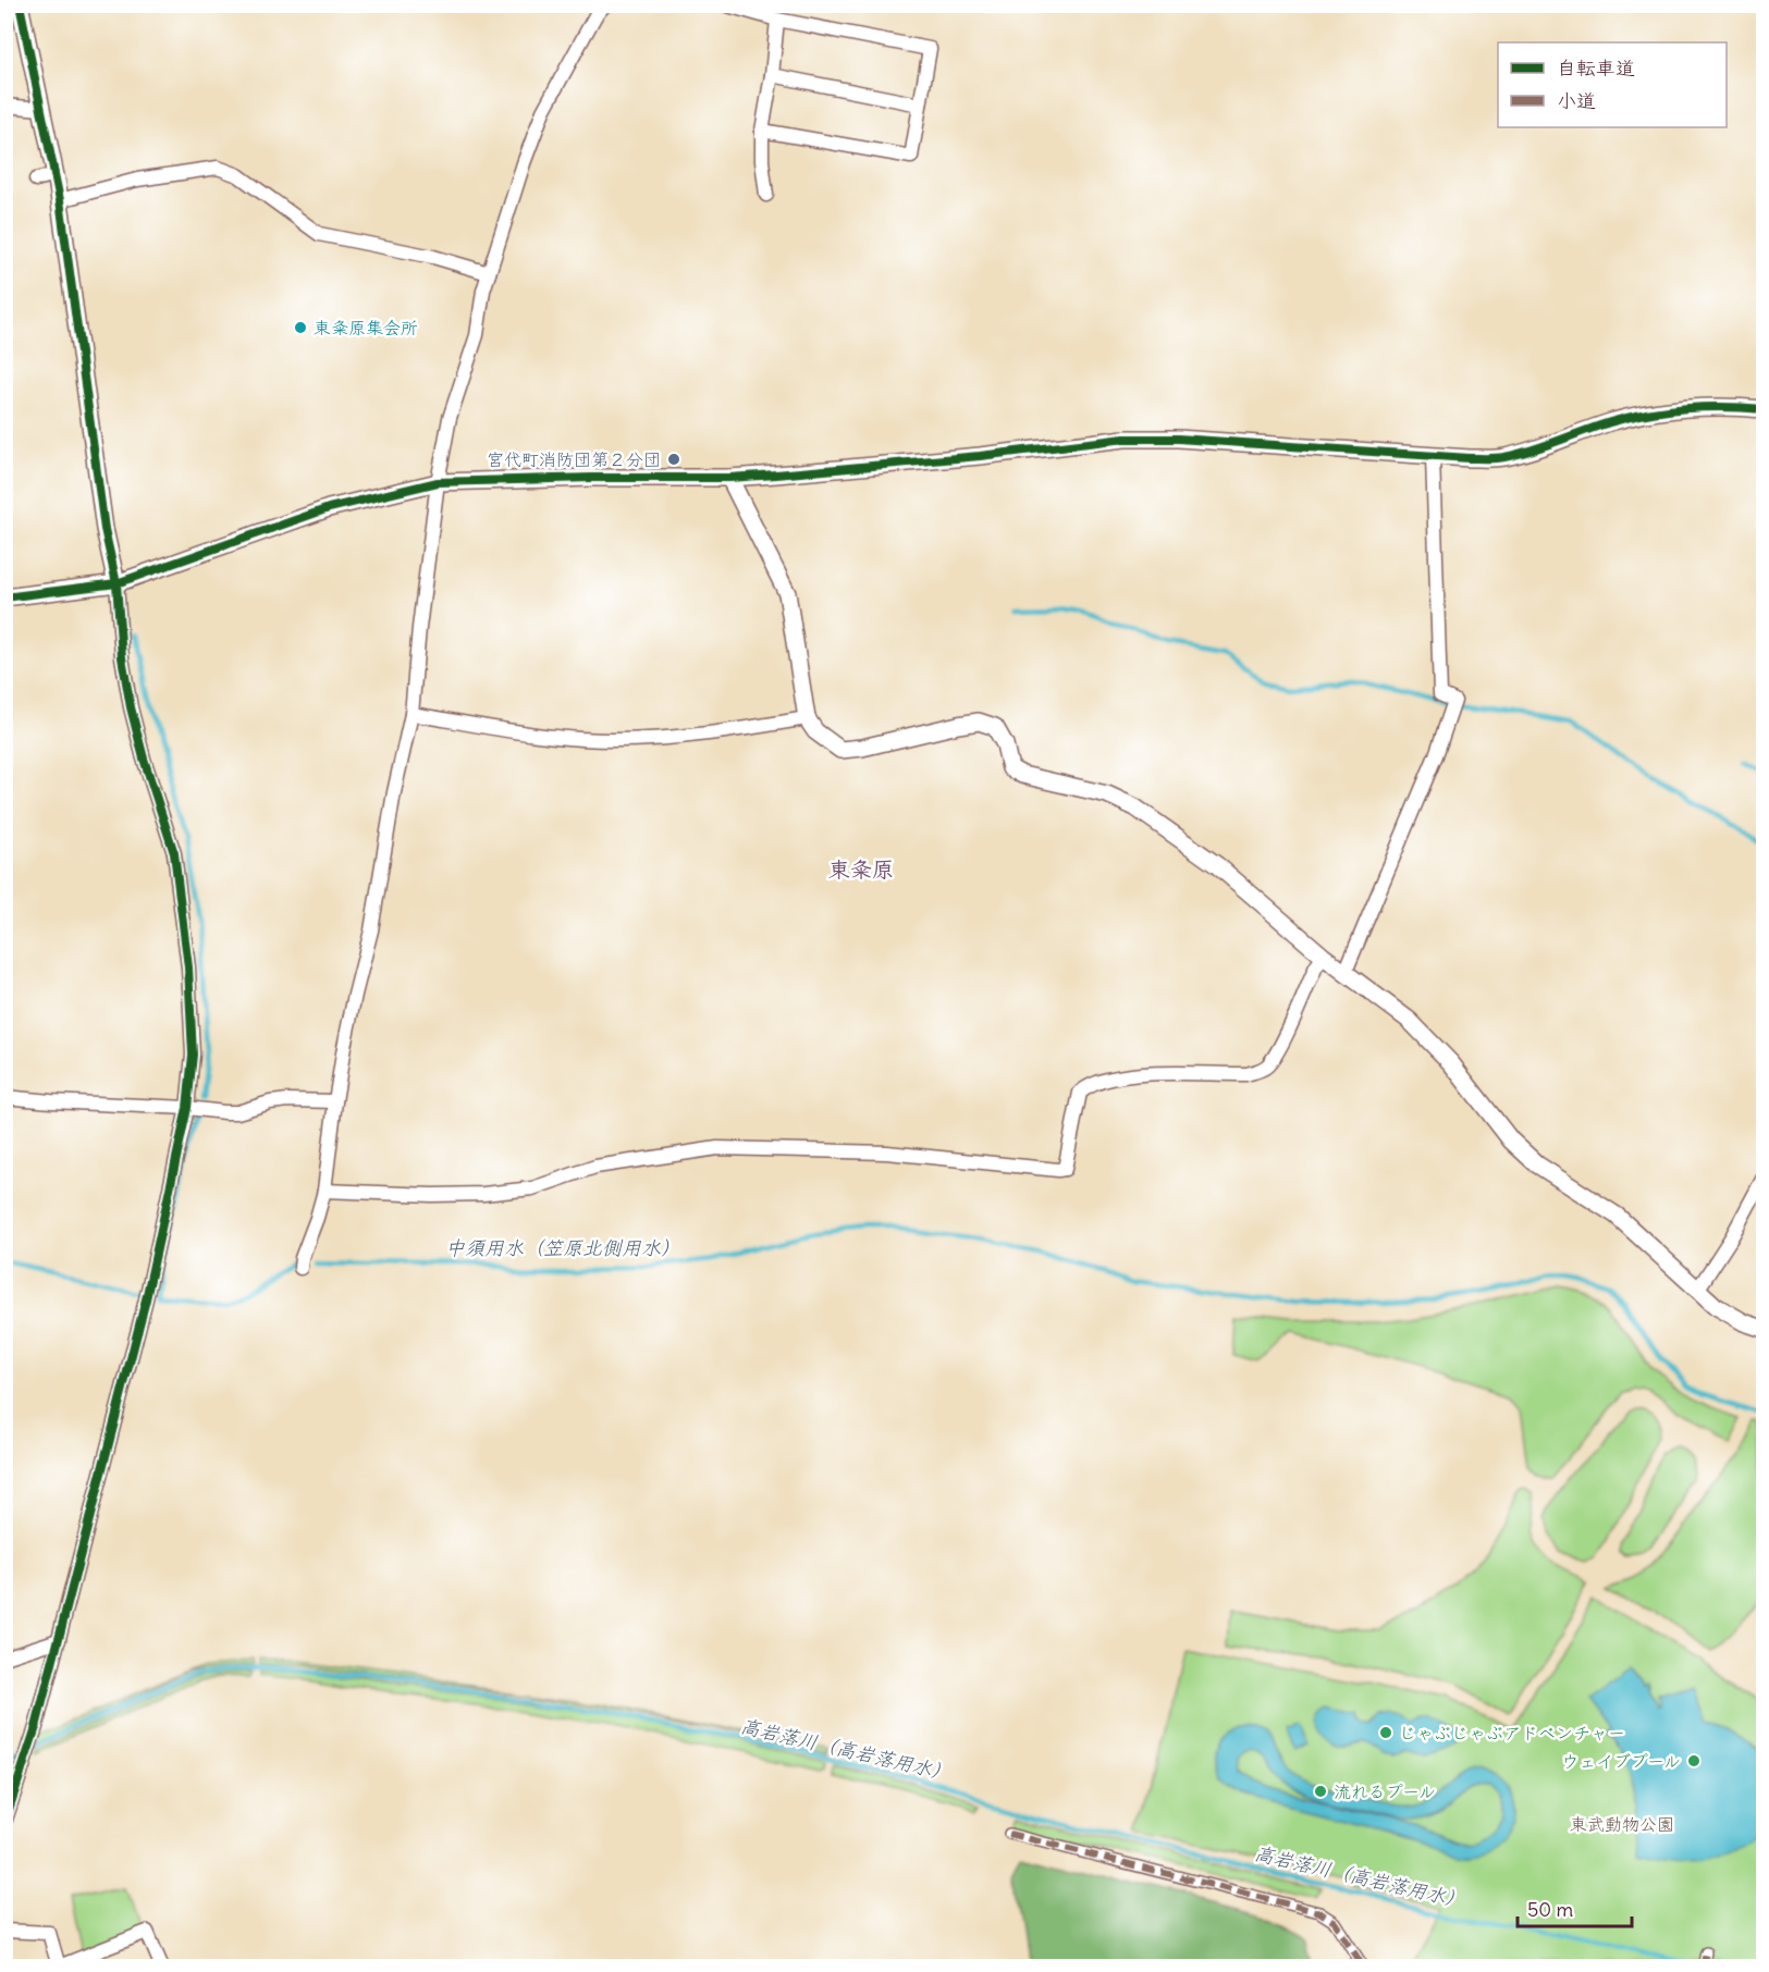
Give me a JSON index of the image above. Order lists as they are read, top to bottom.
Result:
{
  "districts": ["東粂原"],
  "water": ["中須用水（笠原北側用水）", "高岩落川（高岩落用水）"],
  "parks": ["東武動物公園"],
  "places": [
    "東粂原集会所",
    "宮代町消防団第２分団",
    "じゃぶじゃぶアドベンチャー",
    "ウェイブプール",
    "流れるプール"
  ],
  "legend": ["自転車道", "小道"],
  "scale_bar": "50 m"
}
